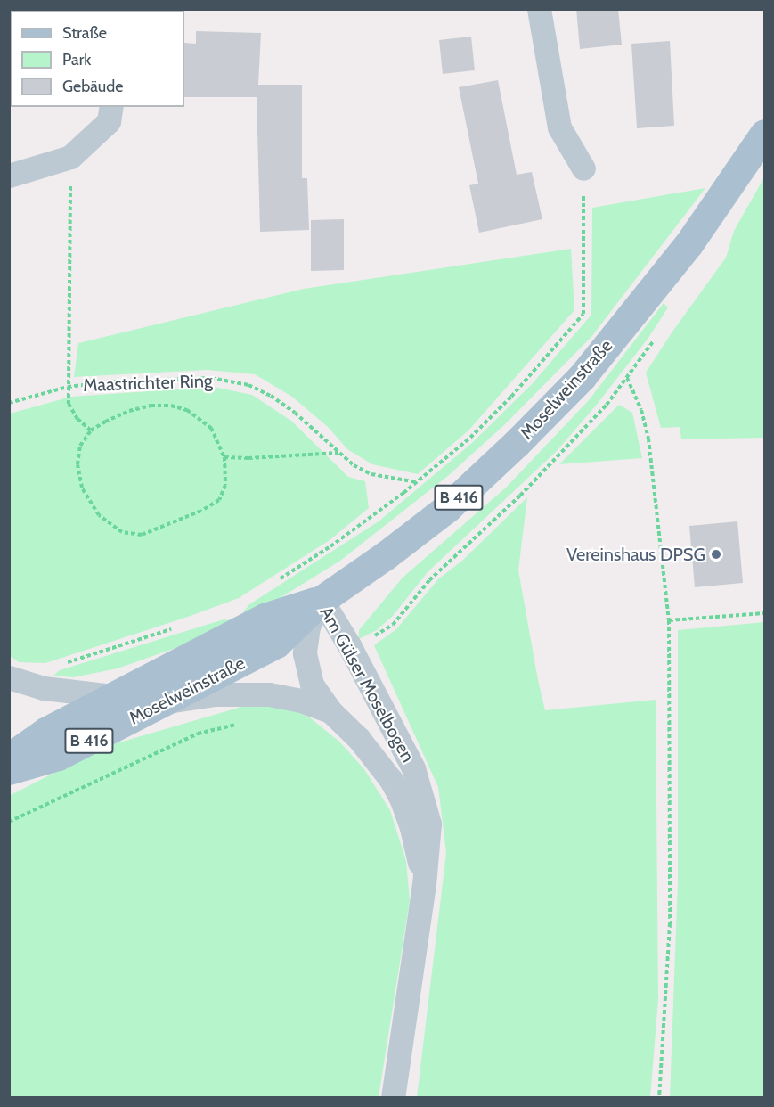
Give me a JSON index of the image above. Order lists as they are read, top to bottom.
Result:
{
  "streets": {
    "main road": ["Moselweinstraße", "B 416"],
    "street": ["Am Gülser Moselbogen"],
    "path": ["Maastrichter Ring"]
  },
  "crossings": [
    ["Moselweinstraße", "Am Gülser Moselbogen"]
  ],
  "places": ["Vereinshaus DPSG"],
  "legend": ["Straße", "Park", "Gebäude"]
}
